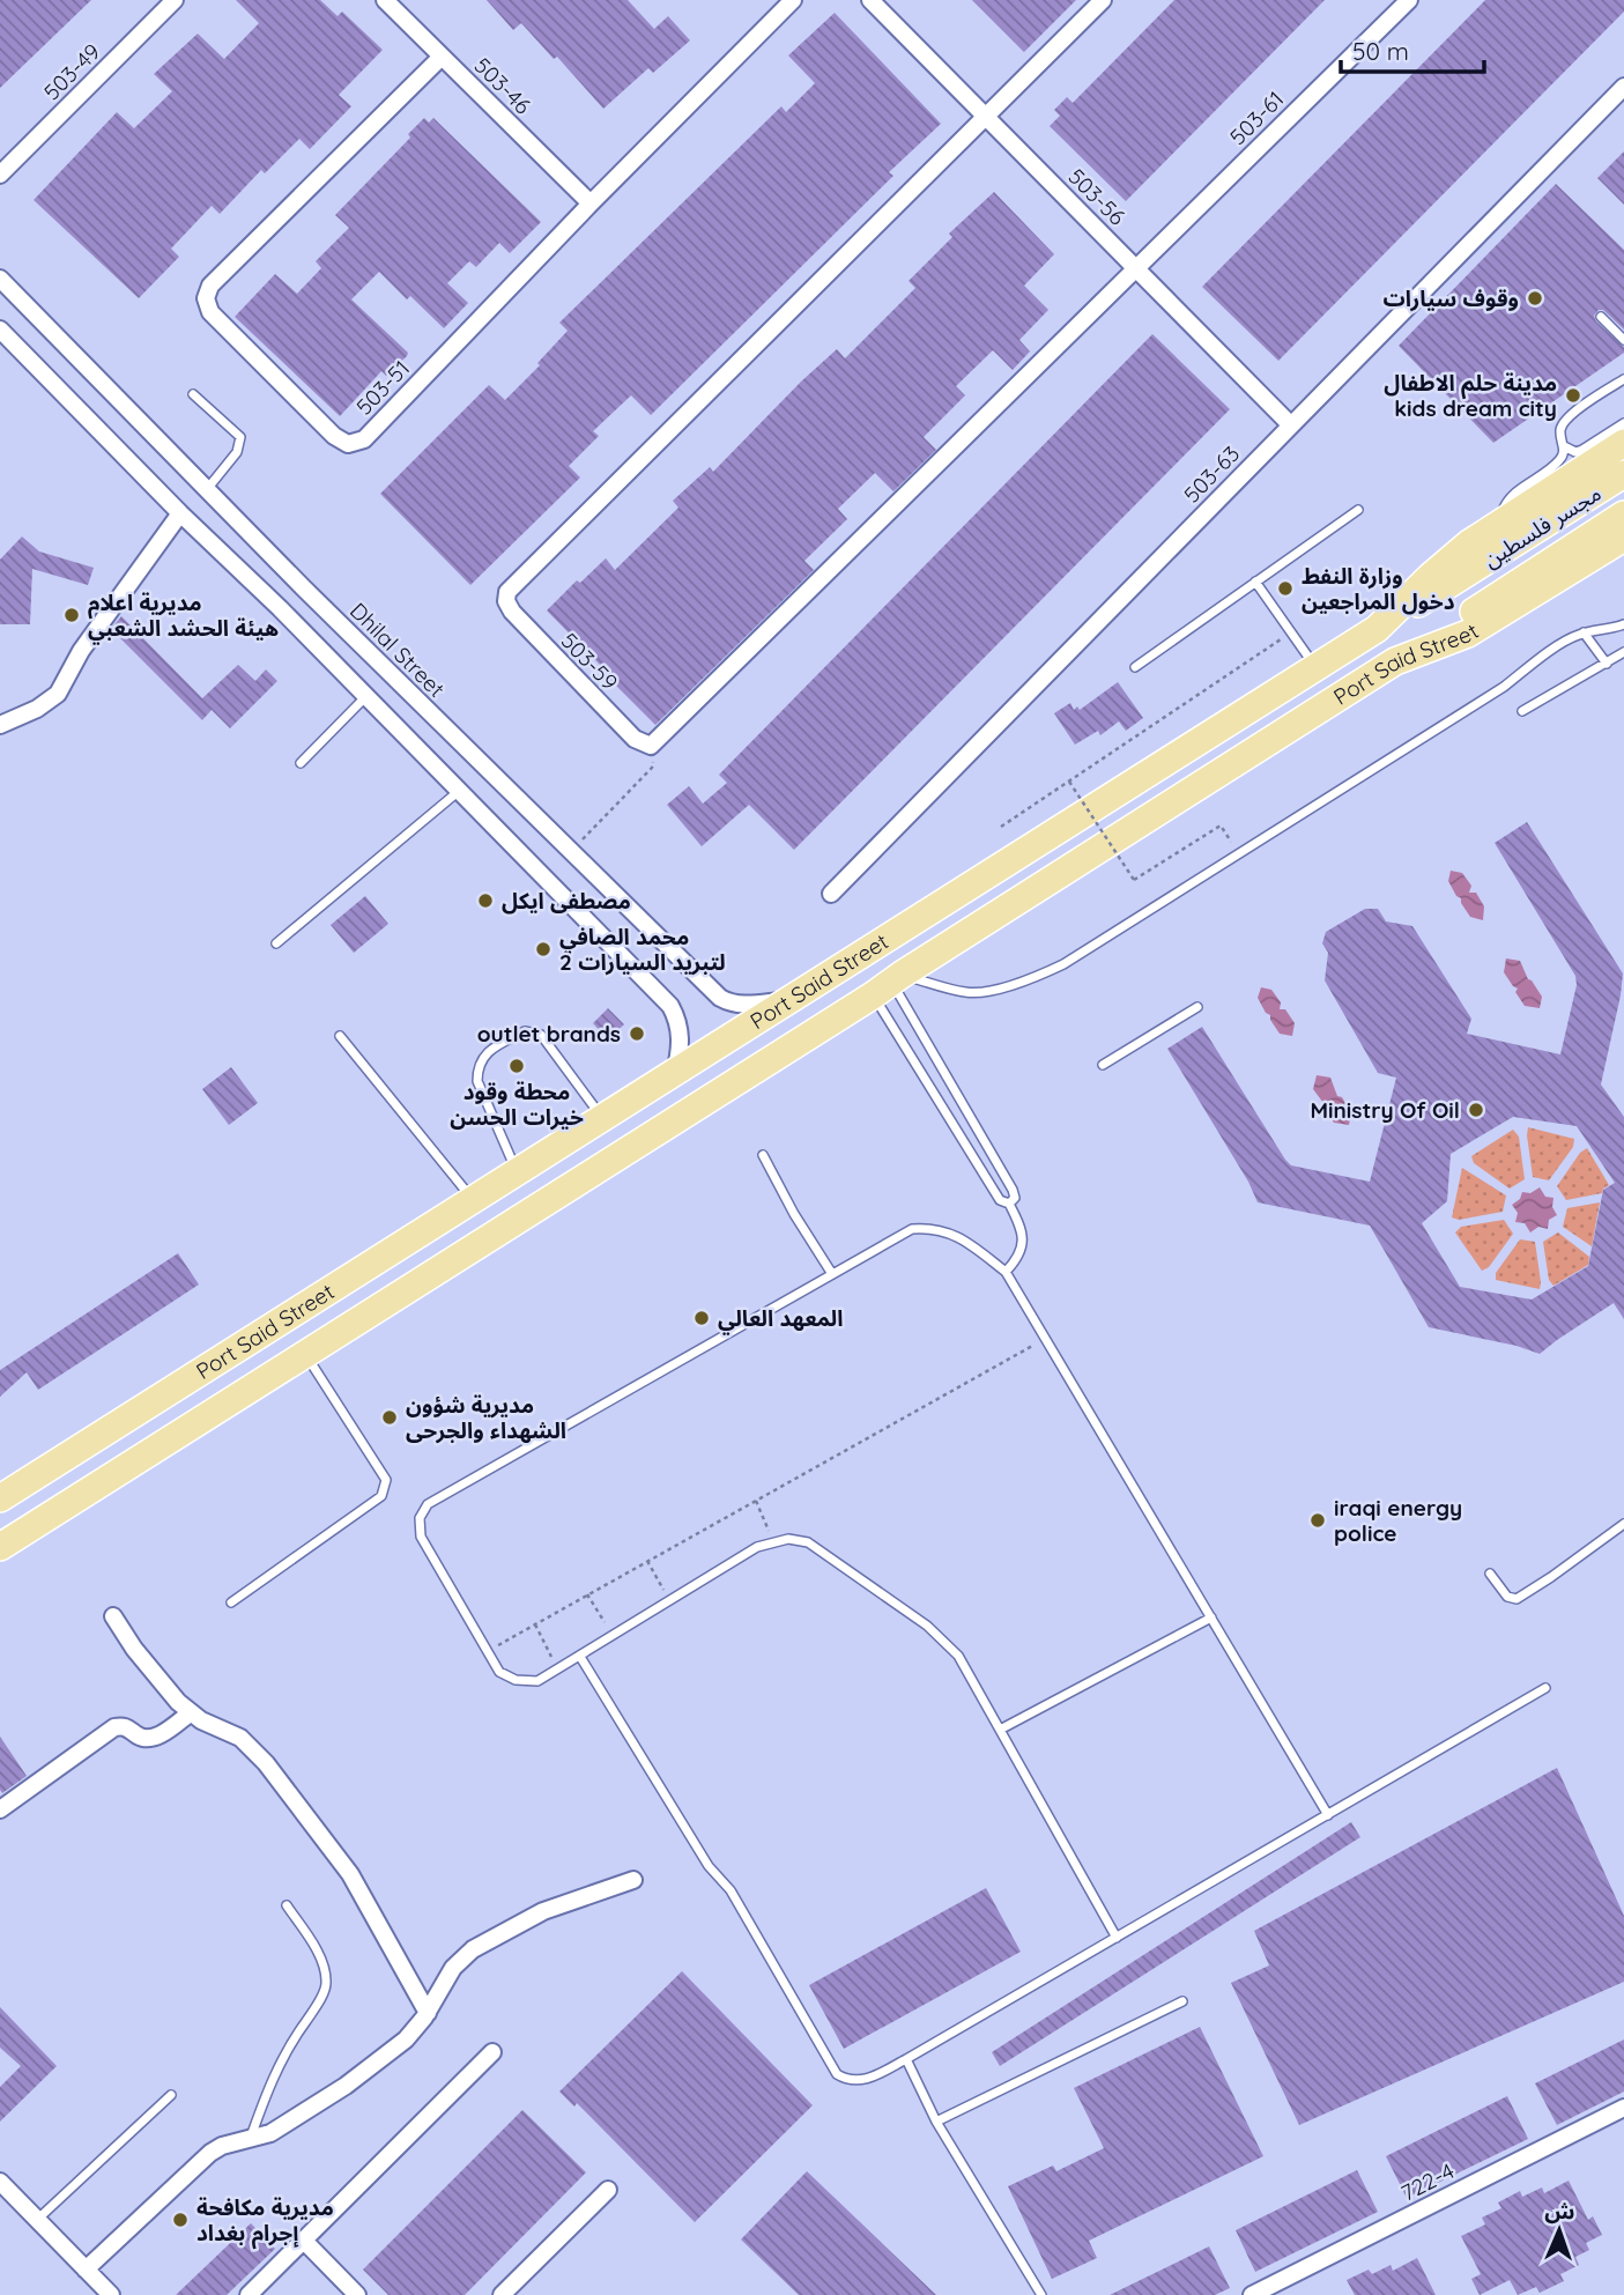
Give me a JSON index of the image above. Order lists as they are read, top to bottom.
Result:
{
  "streets": {
    "main road": ["مجسر فلسطين", "Port Said Street"],
    "street": [
      "503-49",
      "503-46",
      "503-61",
      "503-56",
      "503-51",
      "503-63",
      "Dhilal Street",
      "503-59",
      "722-4"
    ]
  },
  "crossings": [
    ["503-46", "503-51"],
    ["503-61", "503-56"],
    ["503-56", "503-63"],
    ["503-56", "503-59"],
    ["مجسر فلسطين", "Port Said Street"],
    ["Dhilal Street", "Port Said Street"]
  ],
  "places": [
    "وقوف سيارات",
    "مدينة حلم الاطفال kids dream city",
    "وزارة النفط دخول المراجعين",
    "مديرية اعلام هيئة الحشد الشعبي",
    "مصطفى ايكل",
    "محمد الصافي لتبريد السيارات 2",
    "outlet brands",
    "محطة وقود خيرات الحسن",
    "Ministry Of Oil",
    "المعهد العالي",
    "مديرية شؤون الشهداء والجرحى",
    "iraqi energy police",
    "مديرية مكافحة إجرام بغداد"
  ],
  "scale_bar": "50 m",
  "north": "top"
}
